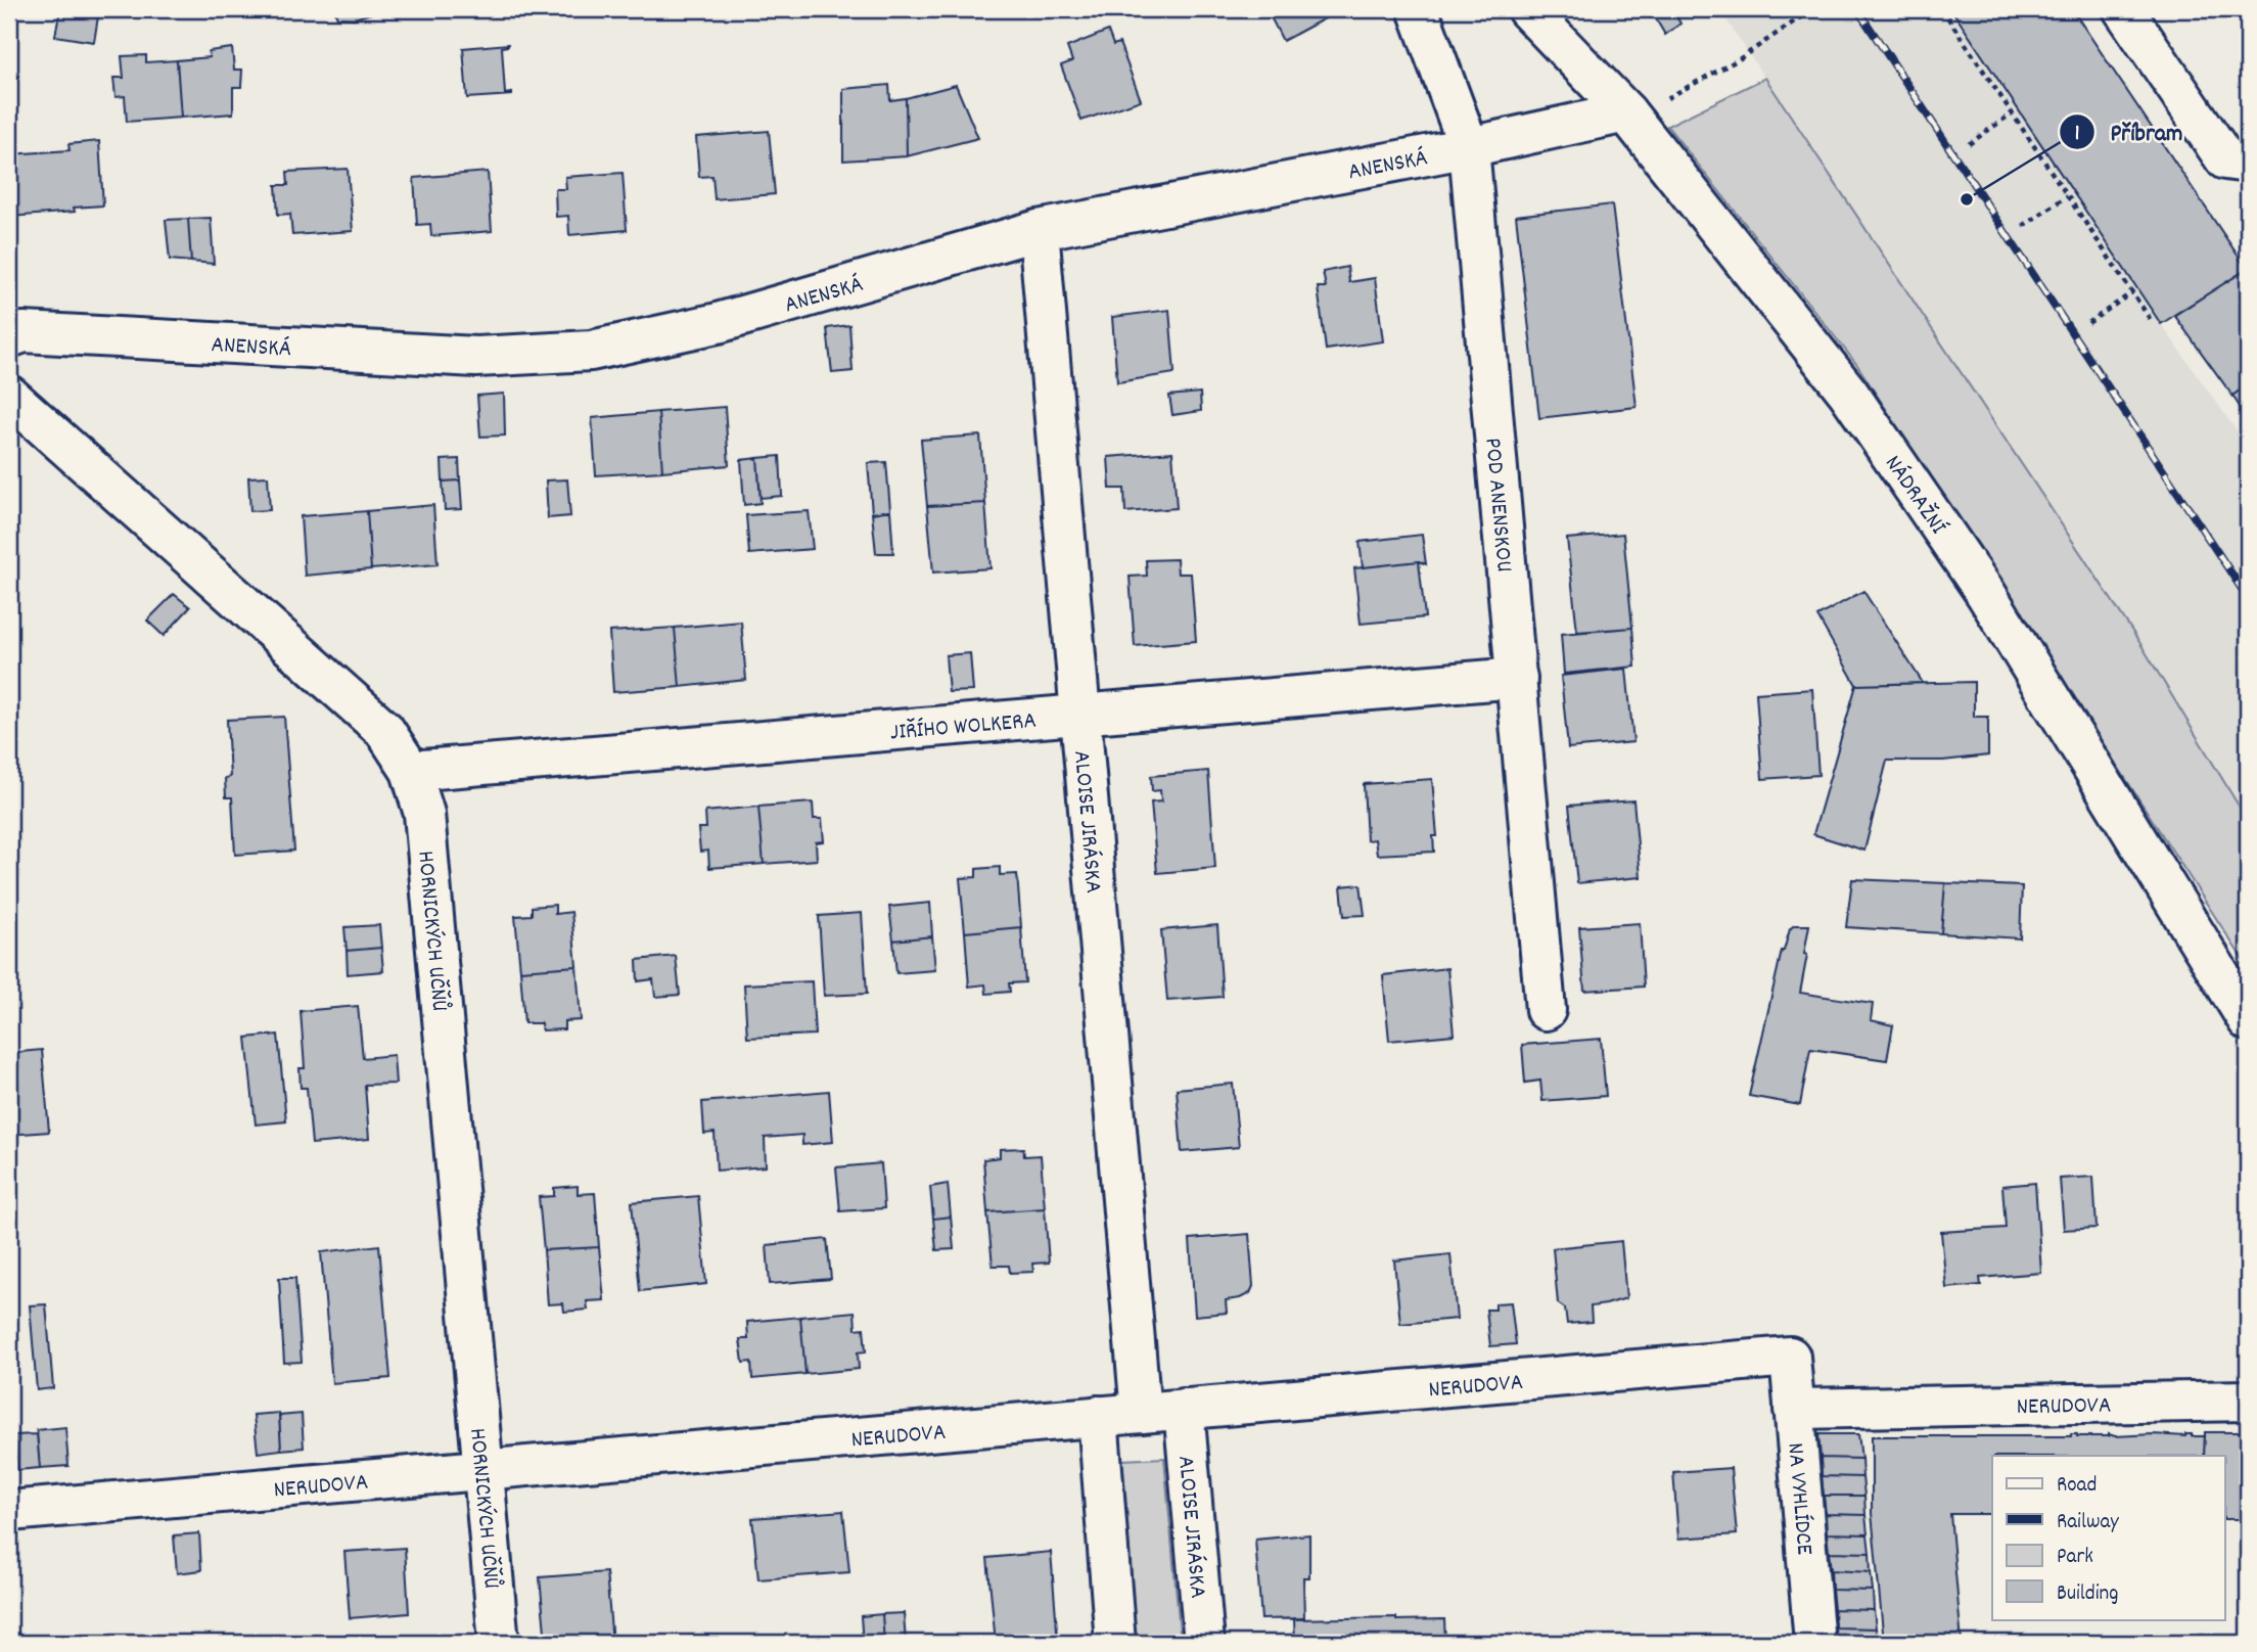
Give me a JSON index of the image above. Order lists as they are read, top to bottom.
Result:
{
  "streets": {
    "street": [
      "ANENSKÁ",
      "NÁDRAŽNÍ",
      "POD ANENSKOU",
      "JIŘÍHO WOLKERA",
      "ALOISE JIRÁSKA",
      "HORNICKÝCH UČŇŮ",
      "NERUDOVA",
      "NA VYHLÍDCE"
    ]
  },
  "crossings": [
    ["ANENSKÁ", "NÁDRAŽNÍ"],
    ["ANENSKÁ", "POD ANENSKOU"],
    ["ANENSKÁ", "ALOISE JIRÁSKA"],
    ["POD ANENSKOU", "JIŘÍHO WOLKERA"],
    ["JIŘÍHO WOLKERA", "ALOISE JIRÁSKA"],
    ["JIŘÍHO WOLKERA", "HORNICKÝCH UČŇŮ"],
    ["ALOISE JIRÁSKA", "NERUDOVA"],
    ["HORNICKÝCH UČŇŮ", "NERUDOVA"],
    ["NERUDOVA", "NA VYHLÍDCE"]
  ],
  "places": ["Příbram"],
  "legend": [
    "Road",
    "Railway",
    "Park",
    "Building"
  ]
}
